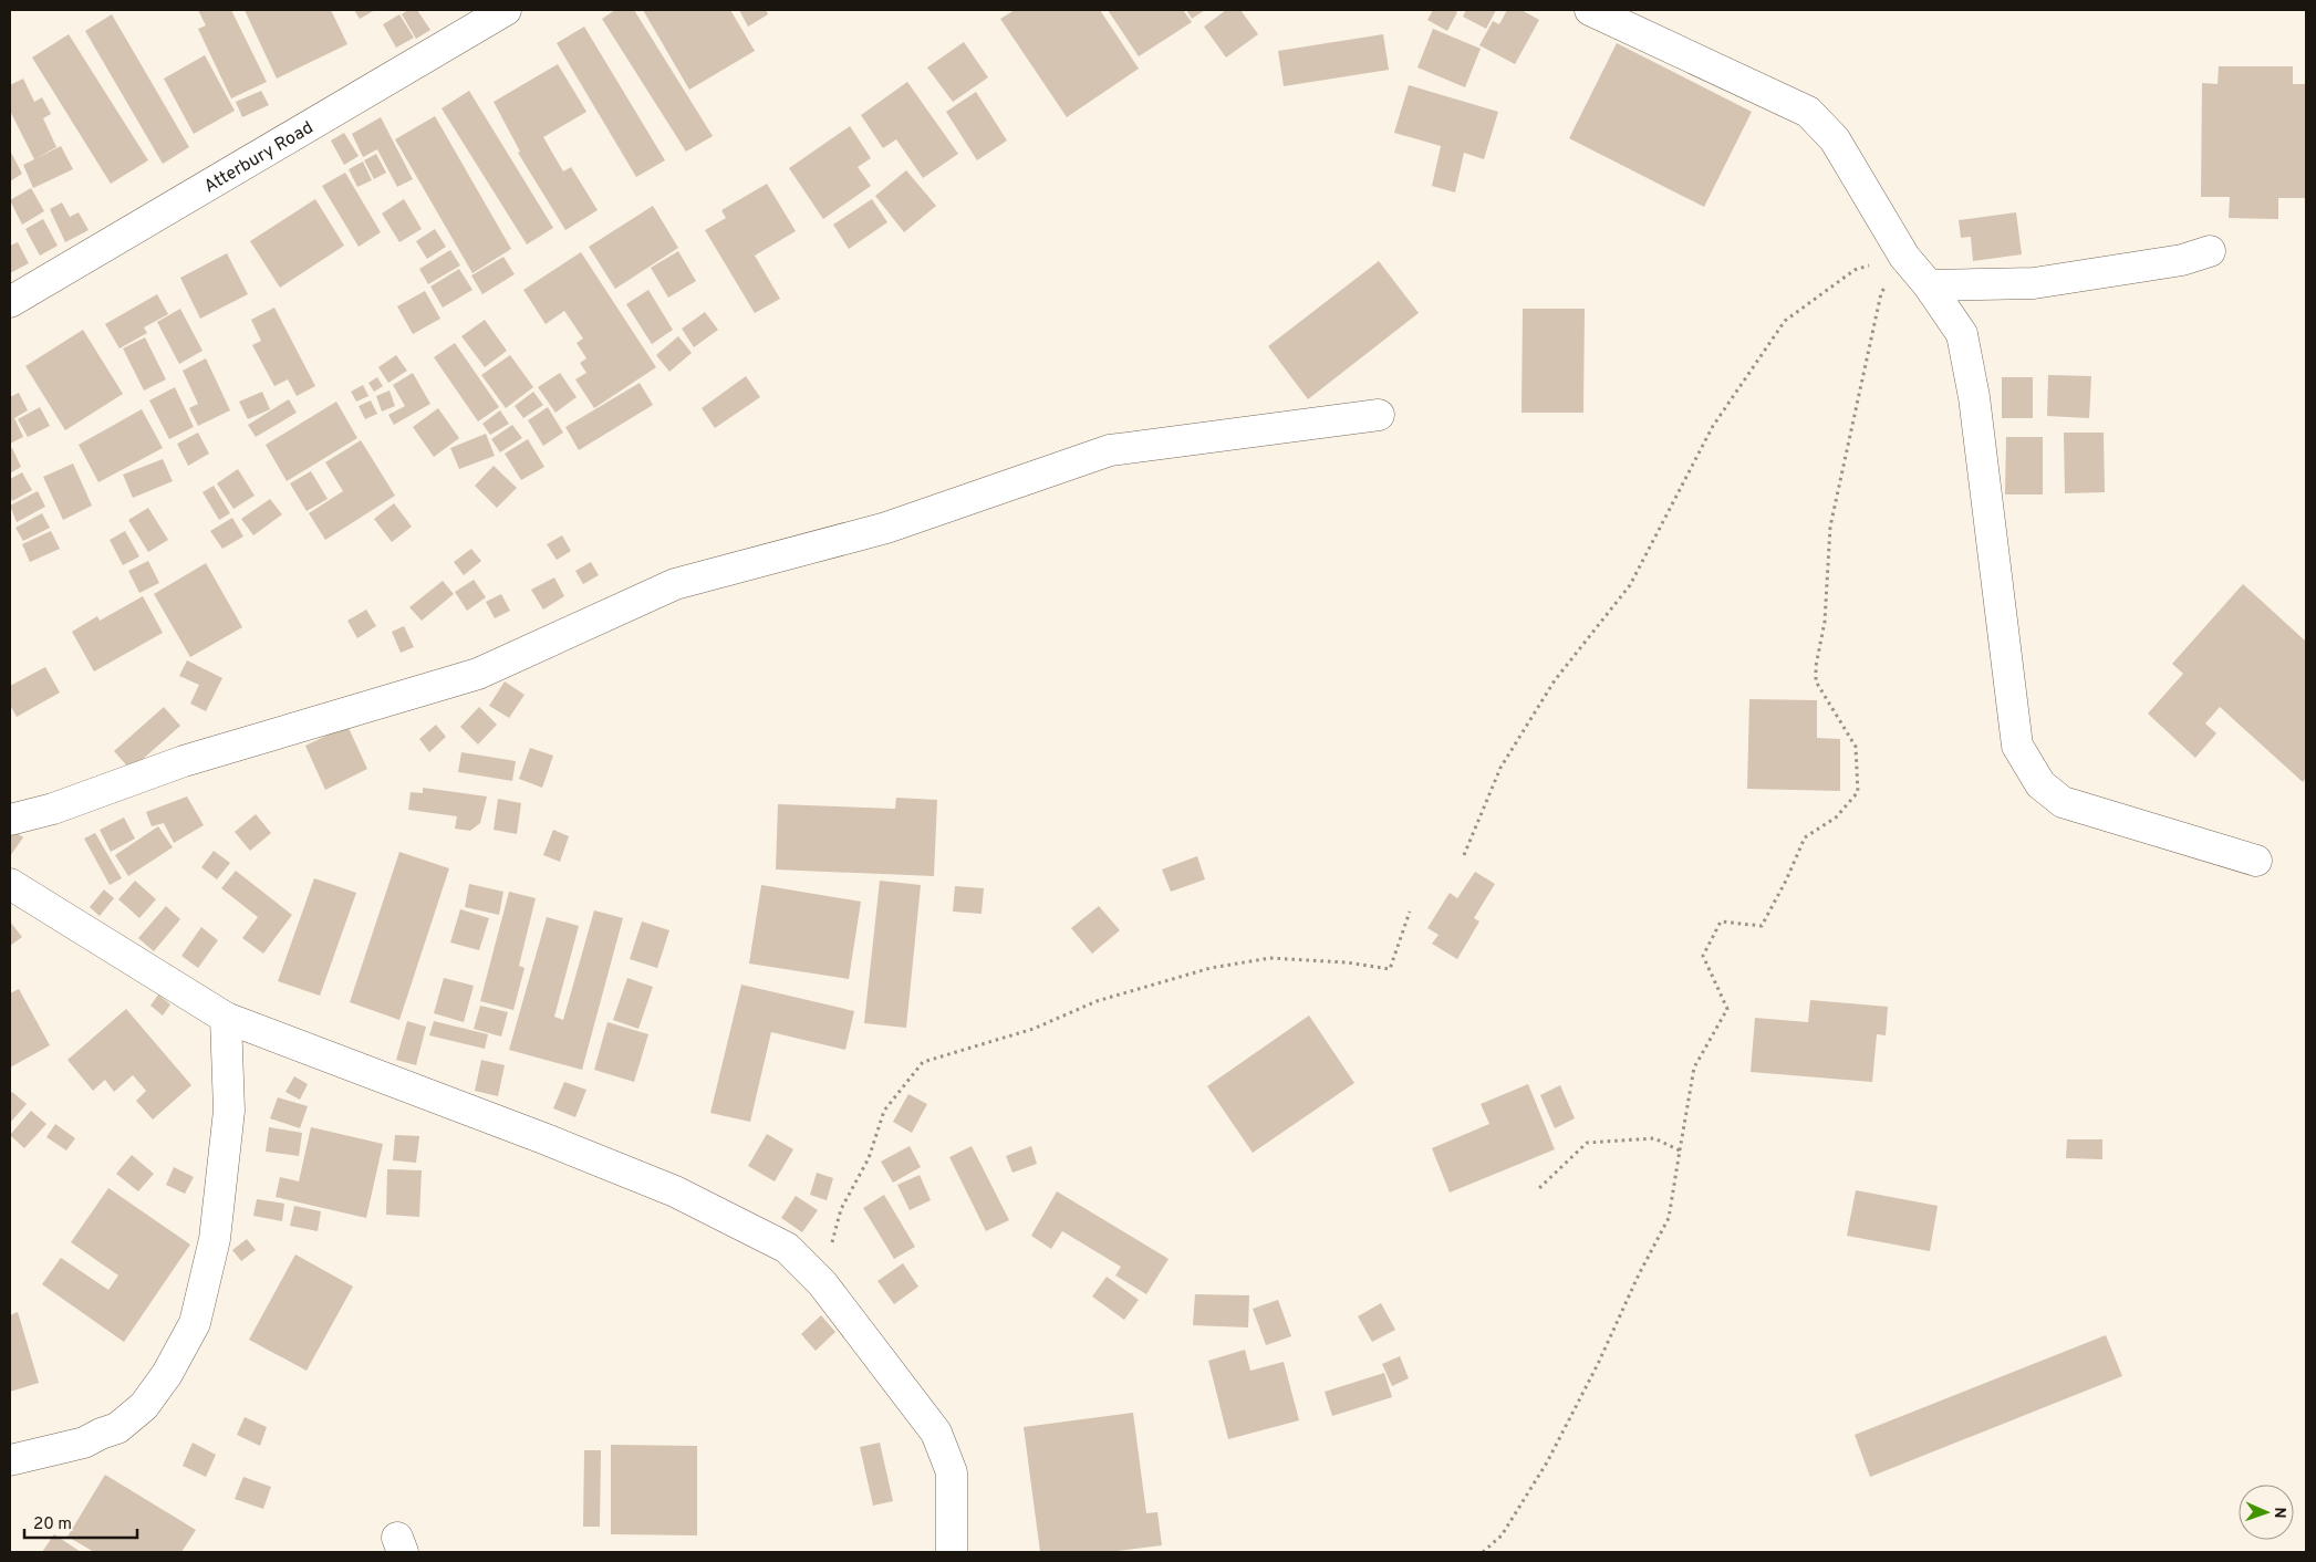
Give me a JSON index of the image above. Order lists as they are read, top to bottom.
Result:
{
  "streets": {
    "street": ["Atterbury Road"]
  },
  "scale_bar": "20 m",
  "north": "right"
}
